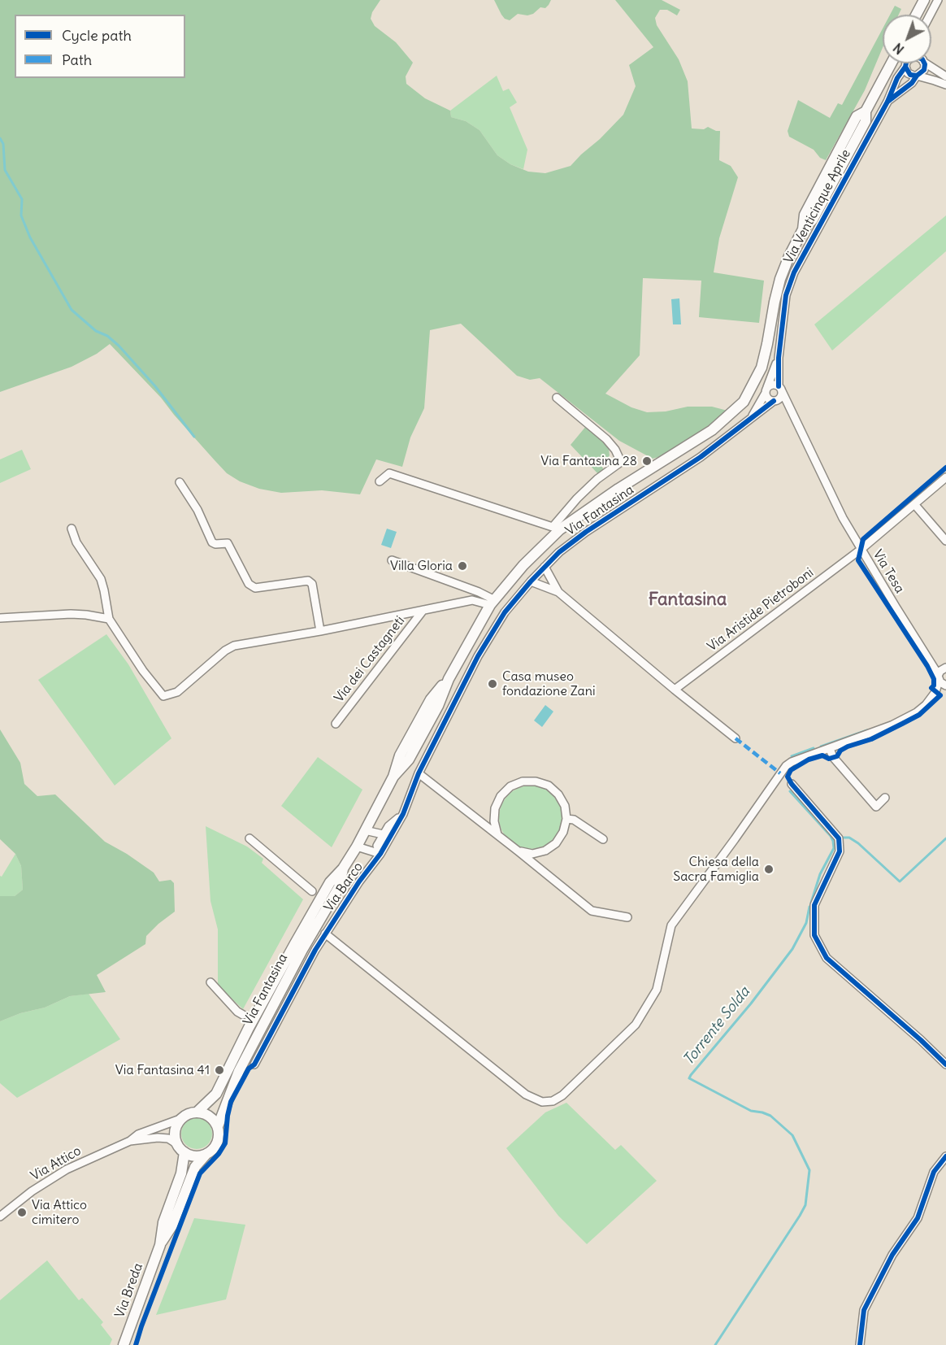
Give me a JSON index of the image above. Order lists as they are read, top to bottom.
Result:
{
  "streets": {
    "street": [
      "Via Venticinque Aprile",
      "Via Fantasina",
      "Via Tesa",
      "Via Aristide Pietroboni",
      "Via dei Castagneti",
      "Via Barco",
      "Via Attico",
      "Via Breda"
    ]
  },
  "crossings": [
    ["Via Venticinque Aprile", "Via Fantasina"],
    ["Via Venticinque Aprile", "Via Tesa"],
    ["Via Fantasina", "Via Tesa"],
    ["Via Fantasina", "Via dei Castagneti"],
    ["Via Fantasina", "Via Barco"],
    ["Via Fantasina", "Via Attico"],
    ["Via Fantasina", "Via Breda"],
    ["Via Tesa", "Via Aristide Pietroboni"],
    ["Via Attico", "Via Breda"]
  ],
  "districts": ["Fantasina"],
  "water": ["Torrente Solda"],
  "places": [
    "Via Fantasina 28",
    "Villa Gloria",
    "Casa museo fondazione Zani",
    "Chiesa della Sacra Famiglia",
    "Via Fantasina 41",
    "Via Attico cimitero"
  ],
  "legend": ["Cycle path", "Path"],
  "north": "bottom left"
}
